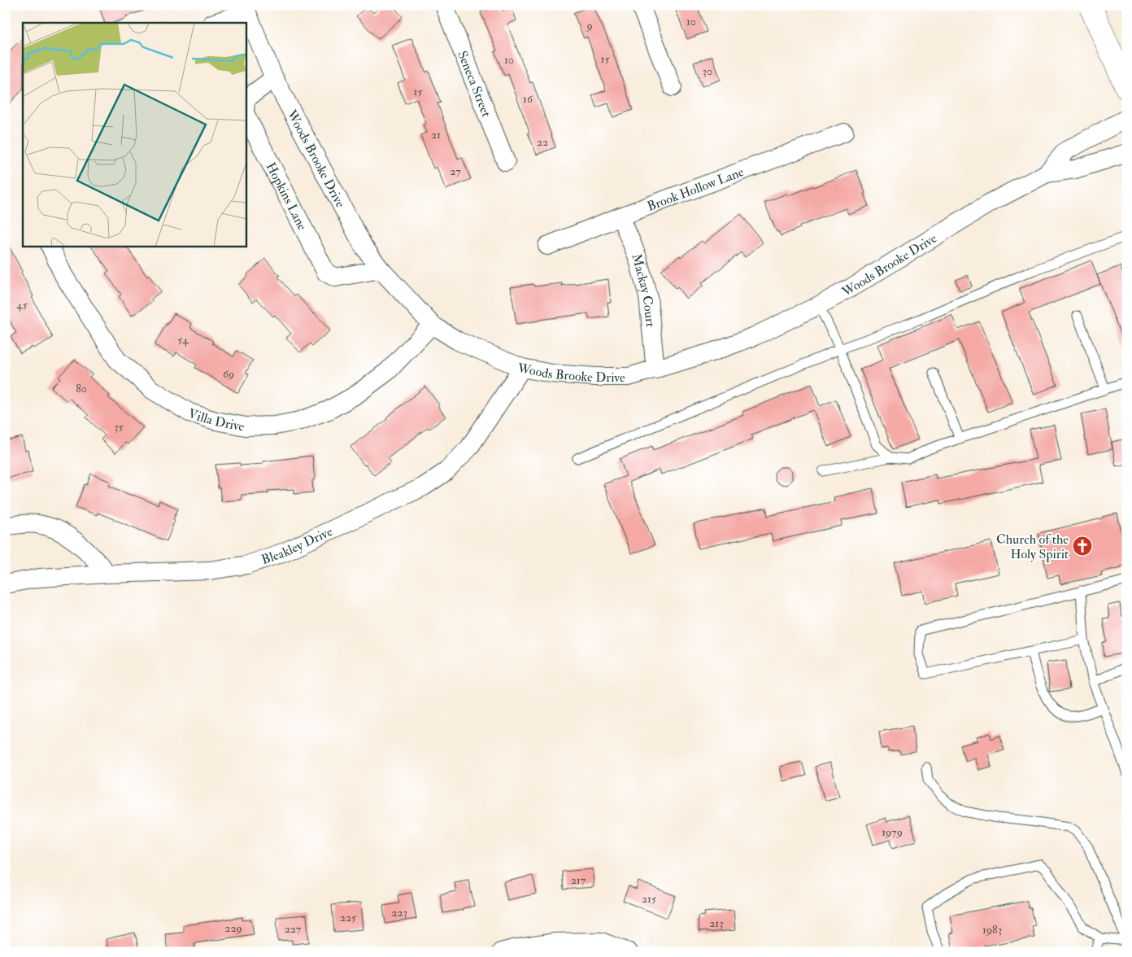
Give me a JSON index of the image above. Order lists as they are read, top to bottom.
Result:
{
  "streets": {
    "street": [
      "Seneca Street",
      "Woods Brooke Drive",
      "Brook Hollow Lane",
      "Hopkins Lane",
      "Mackay Court",
      "Villa Drive",
      "Bleakley Drive"
    ]
  },
  "crossings": [
    ["Woods Brooke Drive", "Hopkins Lane"],
    ["Woods Brooke Drive", "Mackay Court"],
    ["Woods Brooke Drive", "Villa Drive"],
    ["Woods Brooke Drive", "Bleakley Drive"],
    ["Brook Hollow Lane", "Mackay Court"]
  ],
  "places": {
    "church": ["Church of the Holy Spirit"]
  },
  "house_numbers": [
    "10",
    "9",
    "15",
    "10",
    "30",
    "15",
    "16",
    "21",
    "22",
    "27",
    "45",
    "54",
    "69",
    "80",
    "35",
    "1979",
    "217",
    "215",
    "223",
    "225",
    "213",
    "229",
    "227",
    "1983"
  ]
}
